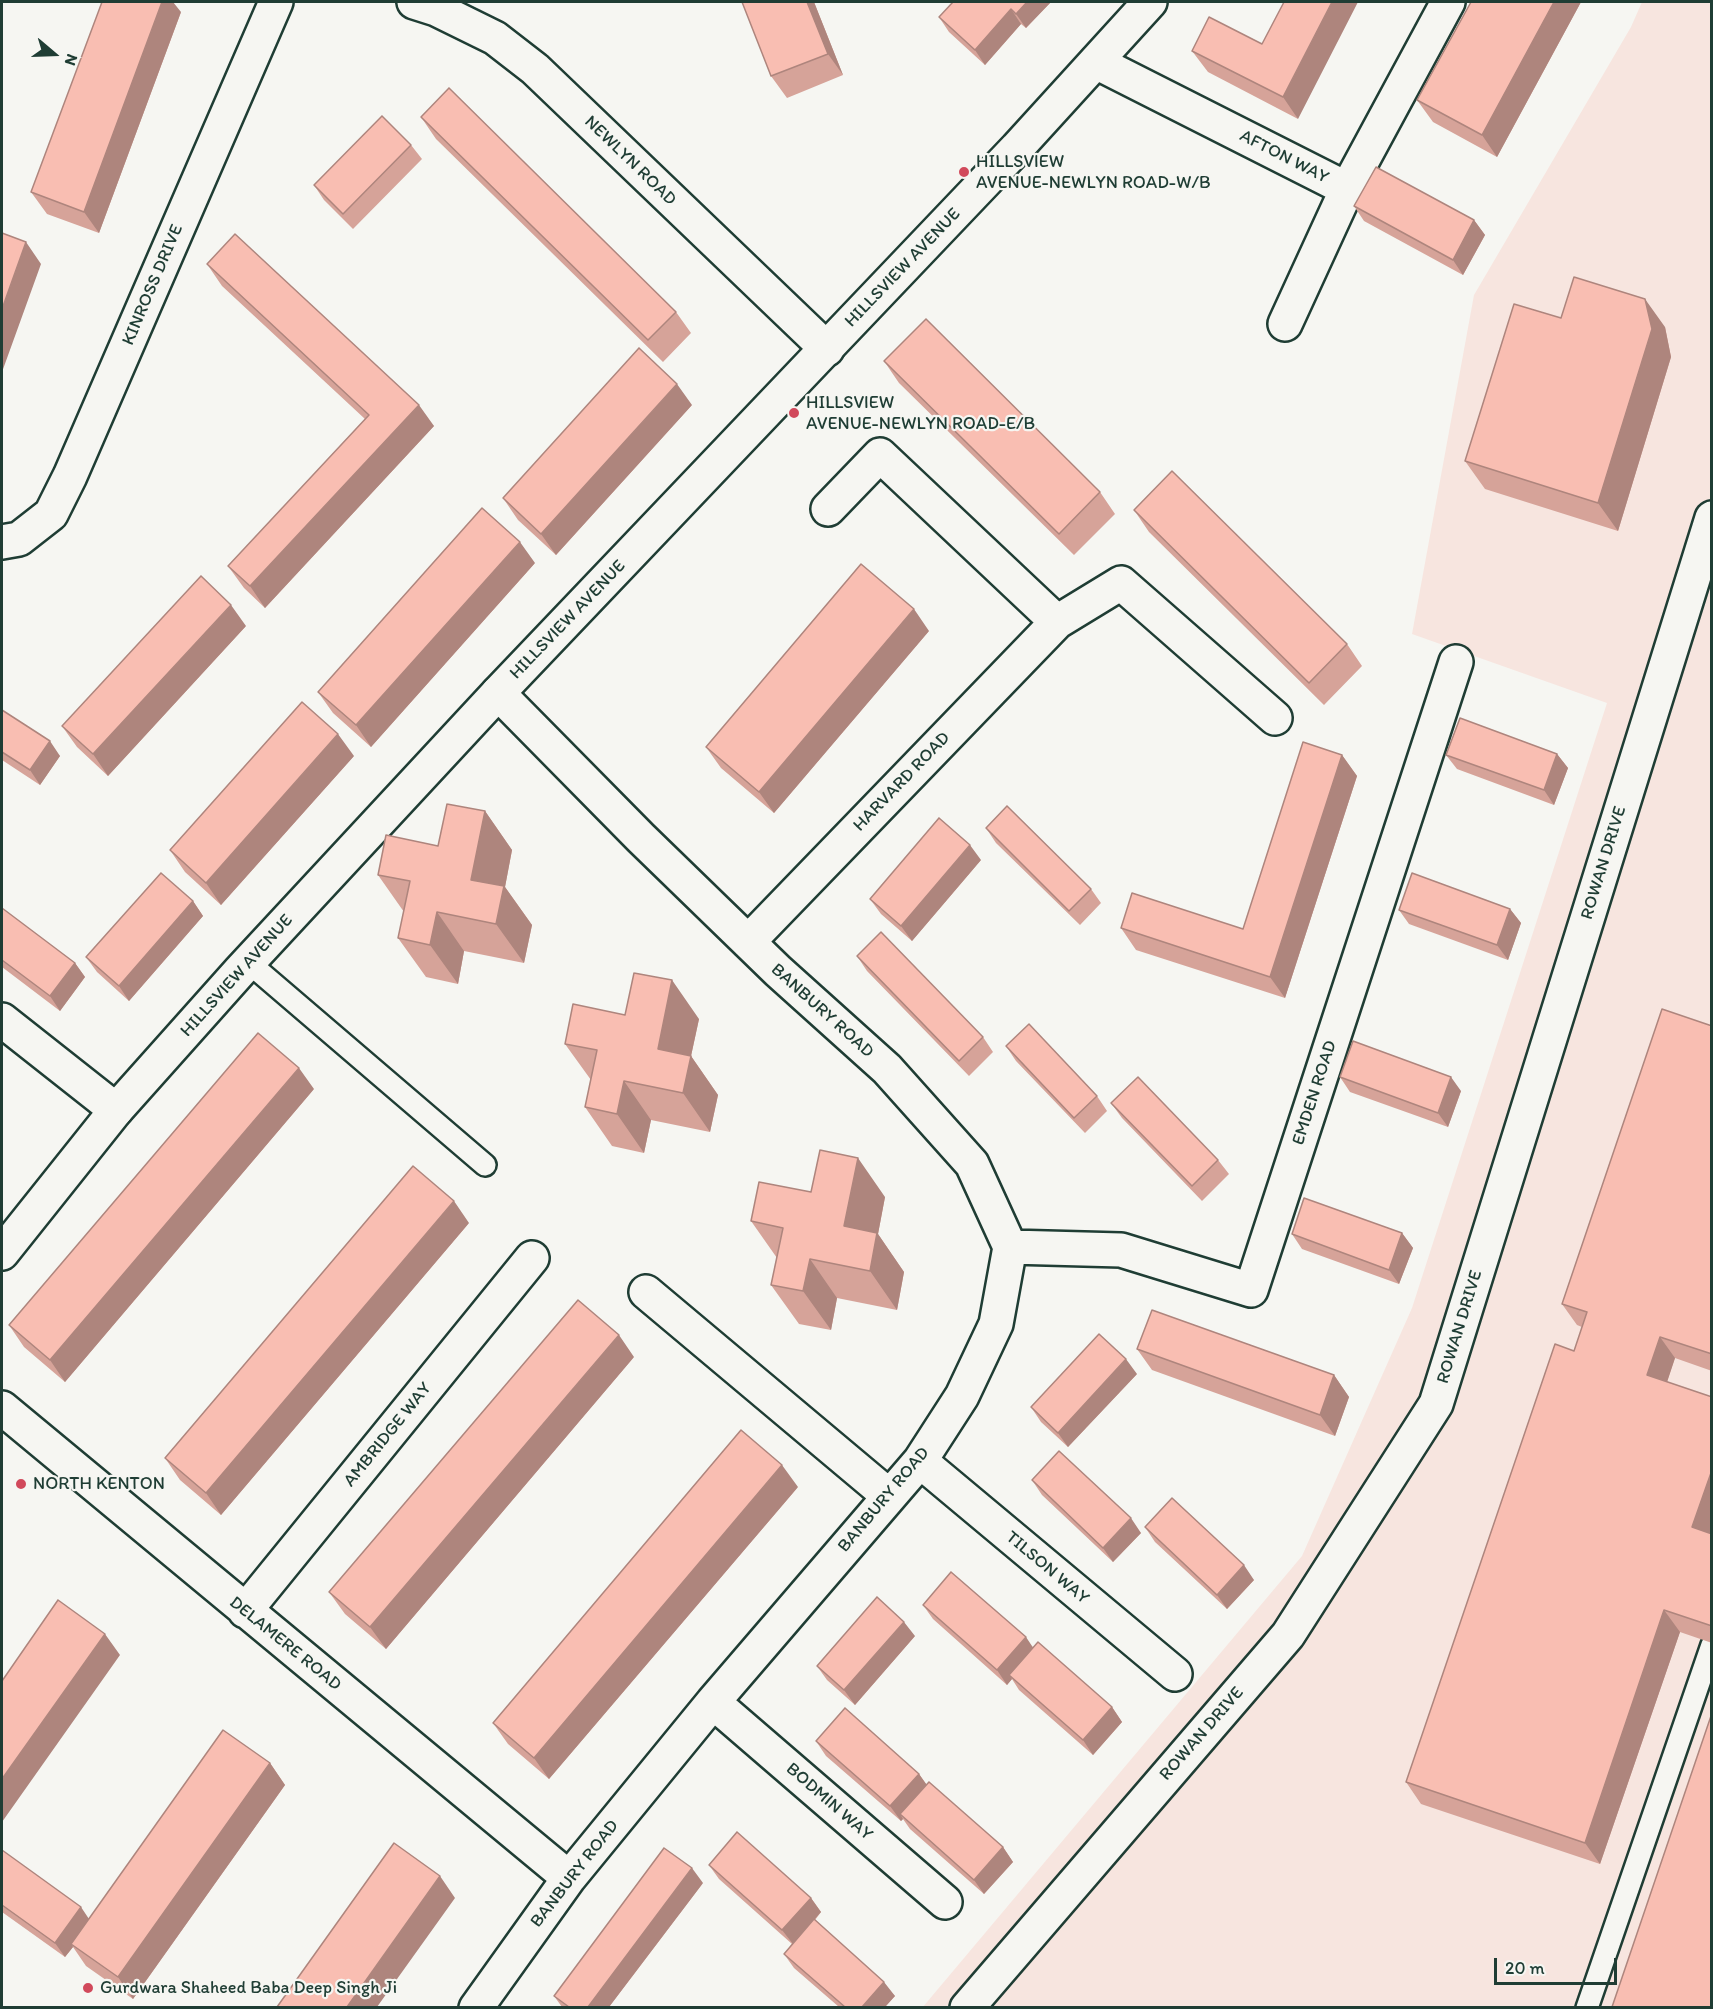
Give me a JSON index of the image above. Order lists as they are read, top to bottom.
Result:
{
  "streets": {
    "street": [
      "AFTON WAY",
      "NEWLYN ROAD",
      "HILLSVIEW AVENUE",
      "KINROSS DRIVE",
      "HARVARD ROAD",
      "ROWAN DRIVE",
      "BANBURY ROAD",
      "EMDEN ROAD",
      "AMBRIDGE WAY",
      "TILSON WAY",
      "DELAMERE ROAD",
      "BODMIN WAY"
    ]
  },
  "crossings": [
    ["AFTON WAY", "HILLSVIEW AVENUE"],
    ["NEWLYN ROAD", "HILLSVIEW AVENUE"],
    ["HILLSVIEW AVENUE", "BANBURY ROAD"],
    ["HARVARD ROAD", "BANBURY ROAD"],
    ["BANBURY ROAD", "EMDEN ROAD"],
    ["BANBURY ROAD", "TILSON WAY"],
    ["BANBURY ROAD", "DELAMERE ROAD"],
    ["BANBURY ROAD", "BODMIN WAY"],
    ["AMBRIDGE WAY", "DELAMERE ROAD"]
  ],
  "places": [
    "HILLSVIEW AVENUE-NEWLYN ROAD-W/B",
    "HILLSVIEW AVENUE-NEWLYN ROAD-E/B",
    "NORTH KENTON",
    "Gurdwara Shaheed Baba Deep Singh Ji"
  ],
  "scale_bar": "20 m",
  "north": "right"
}
